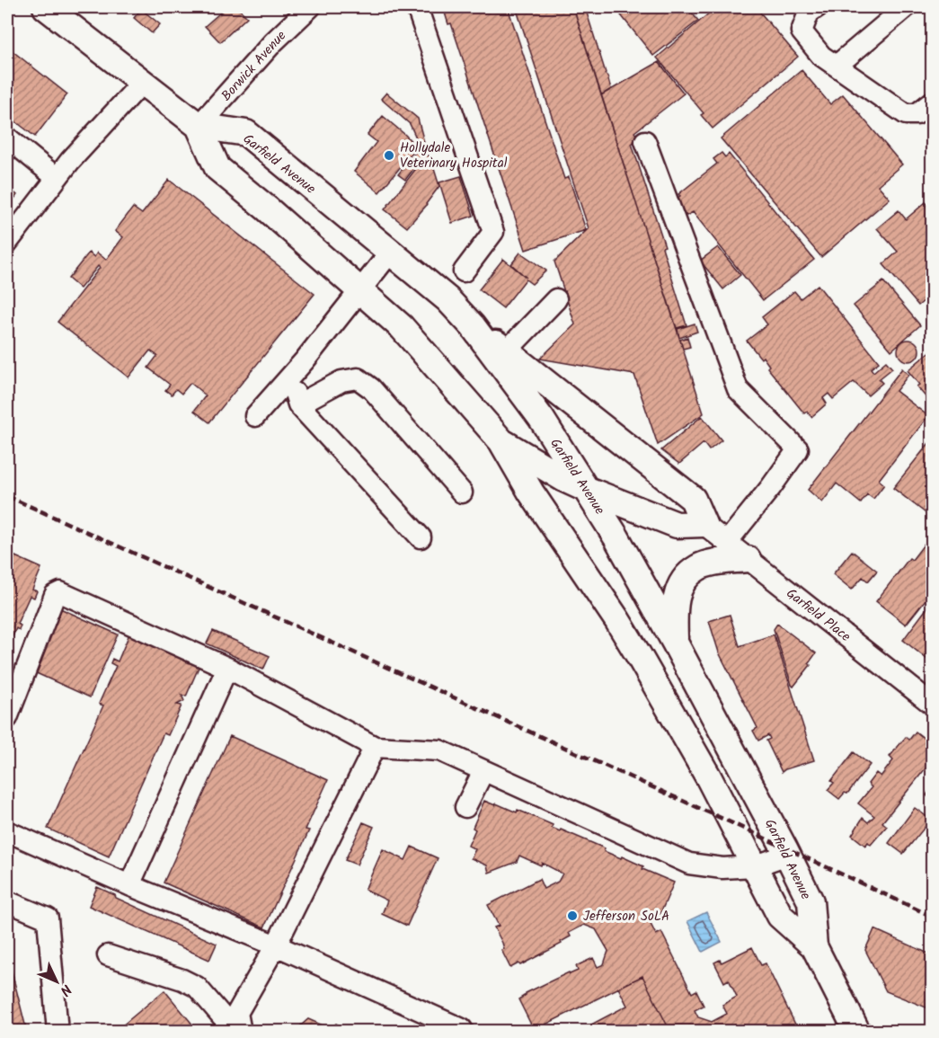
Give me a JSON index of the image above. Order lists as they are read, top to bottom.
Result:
{
  "streets": {
    "main road": ["Garfield Avenue"],
    "street": ["Borwick Avenue", "Garfield Place"]
  },
  "crossings": [
    ["Borwick Avenue", "Garfield Avenue"]
  ],
  "places": ["Hollydale Veterinary Hospital", "Jefferson SoLA"],
  "north": "bottom right"
}
